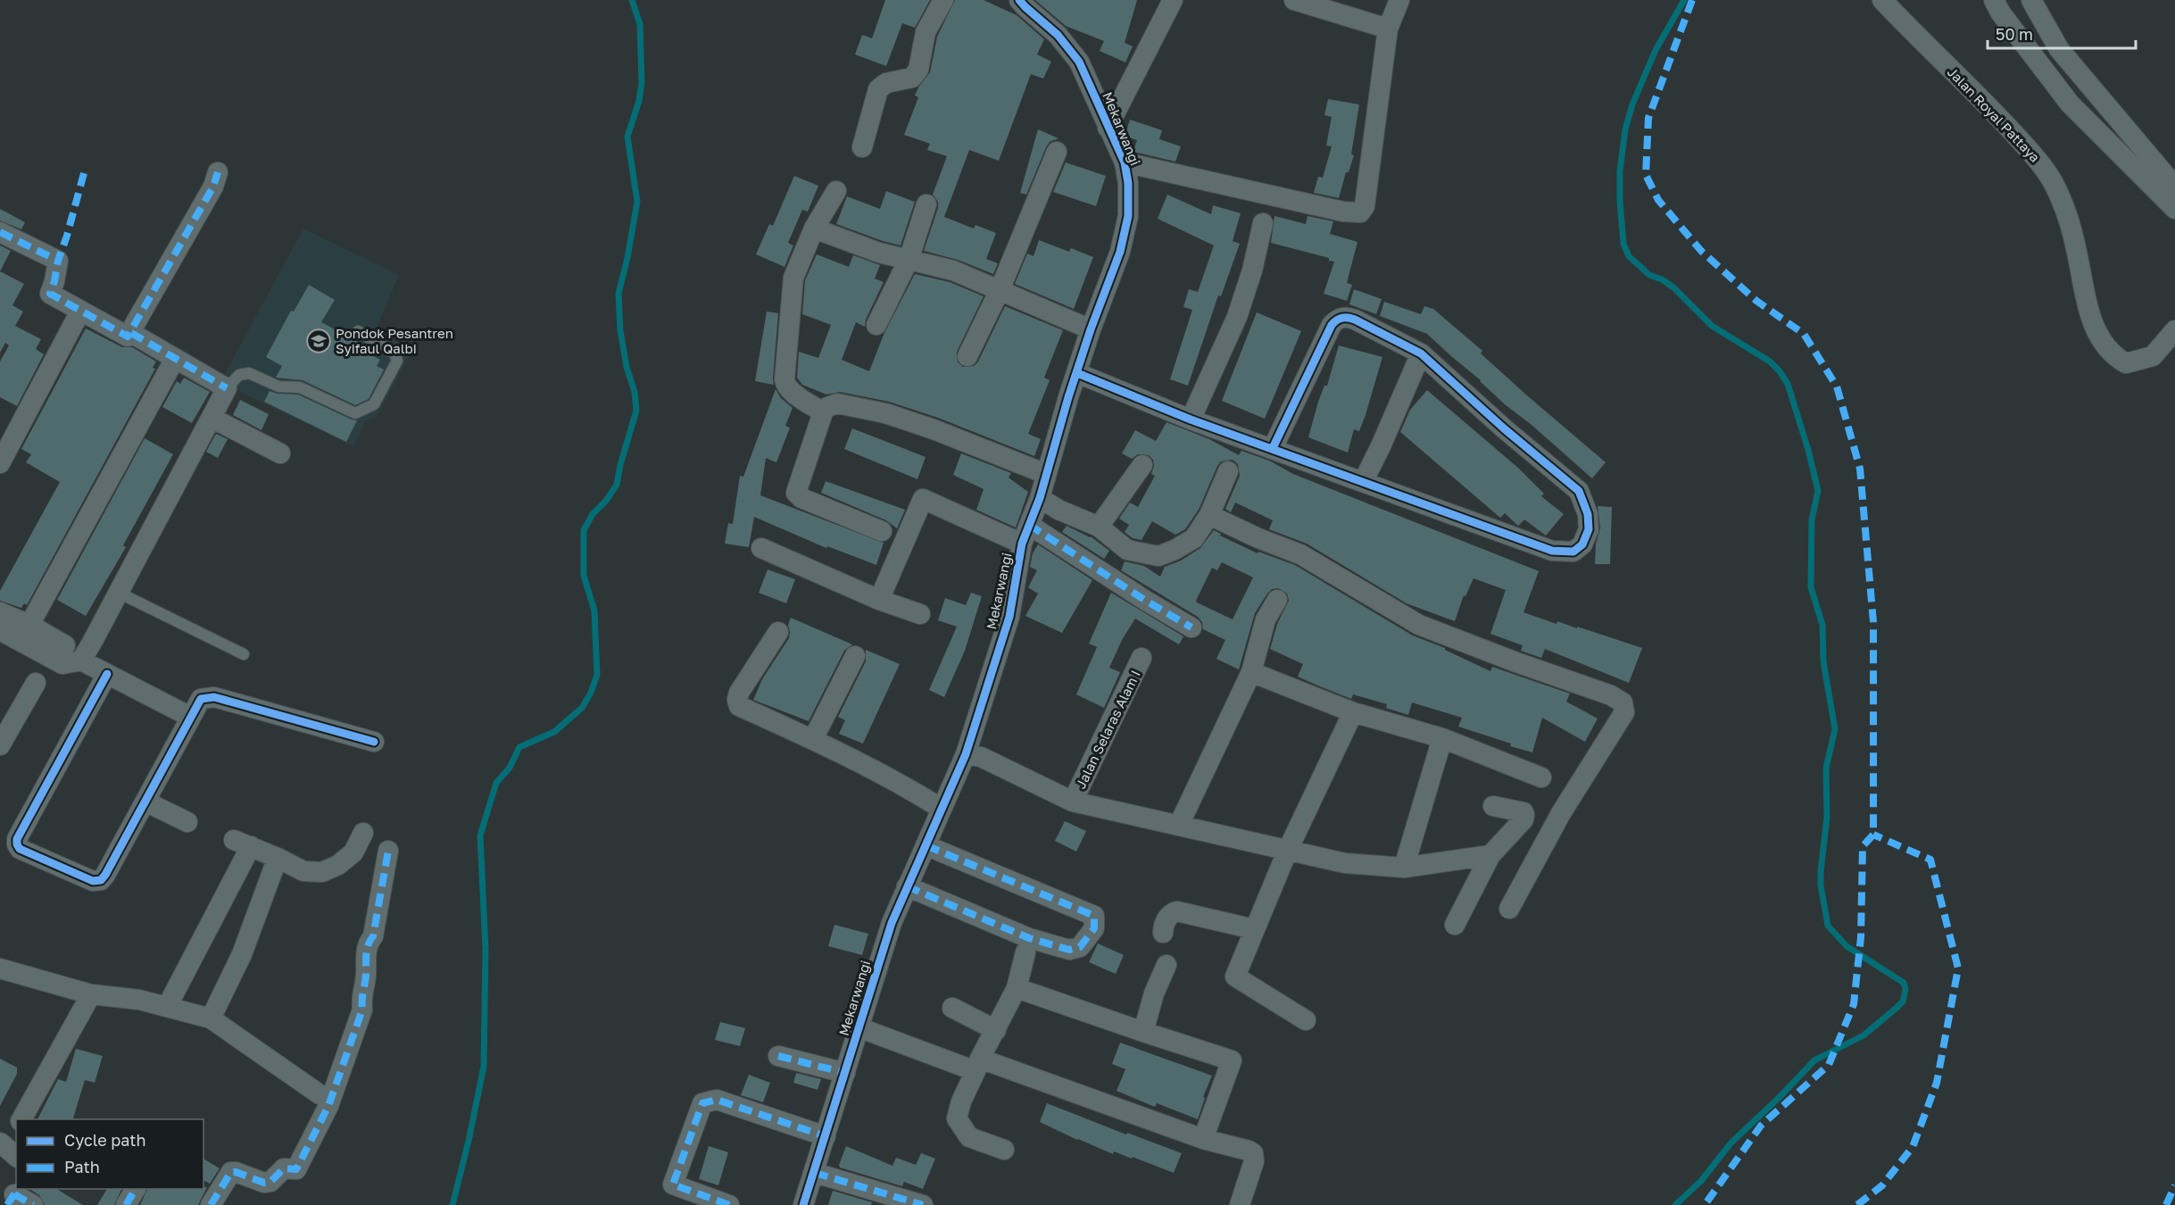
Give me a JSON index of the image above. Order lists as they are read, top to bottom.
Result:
{
  "streets": {
    "street": ["Jalan Royal Pattaya", "Mekarwangi", "Jalan Selaras Alam I"]
  },
  "places": {
    "school or university": ["Pondok Pesantren Syifaul Qalbi"]
  },
  "legend": ["Cycle path", "Path"],
  "scale_bar": "50 m"
}
